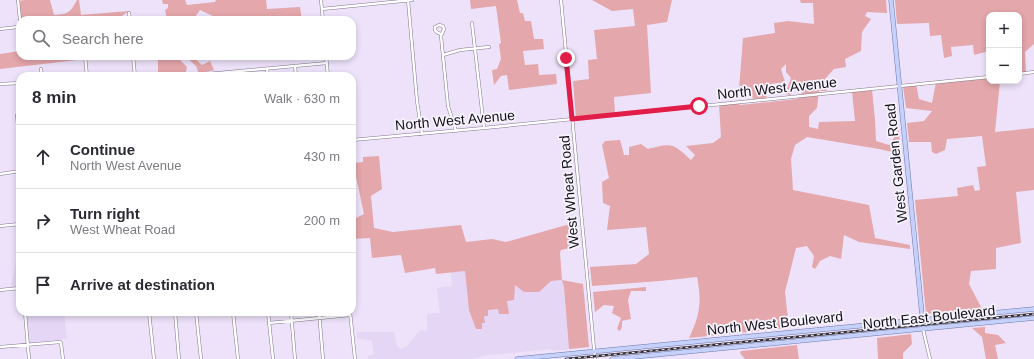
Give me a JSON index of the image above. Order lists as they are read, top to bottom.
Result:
{
  "streets": {
    "main road": ["West Garden Road", "North East Boulevard", "North West Boulevard"],
    "street": ["North West Avenue", "West Wheat Road"]
  },
  "crossings": [
    ["North West Avenue", "West Garden Road"],
    ["North West Avenue", "West Wheat Road"],
    ["West Garden Road", "North East Boulevard"],
    ["West Garden Road", "North West Boulevard"],
    ["West Wheat Road", "North West Boulevard"]
  ],
  "page": {
    "map_buttons": ["+", "−"],
    "search": "Search here",
    "heading": ["8 min", "Walk · 630 m"],
    "list": [
      ["Continue", "North West Avenue", "430 m"],
      ["Turn right", "West Wheat Road", "200 m"],
      "Arrive at destination"
    ]
  }
}
